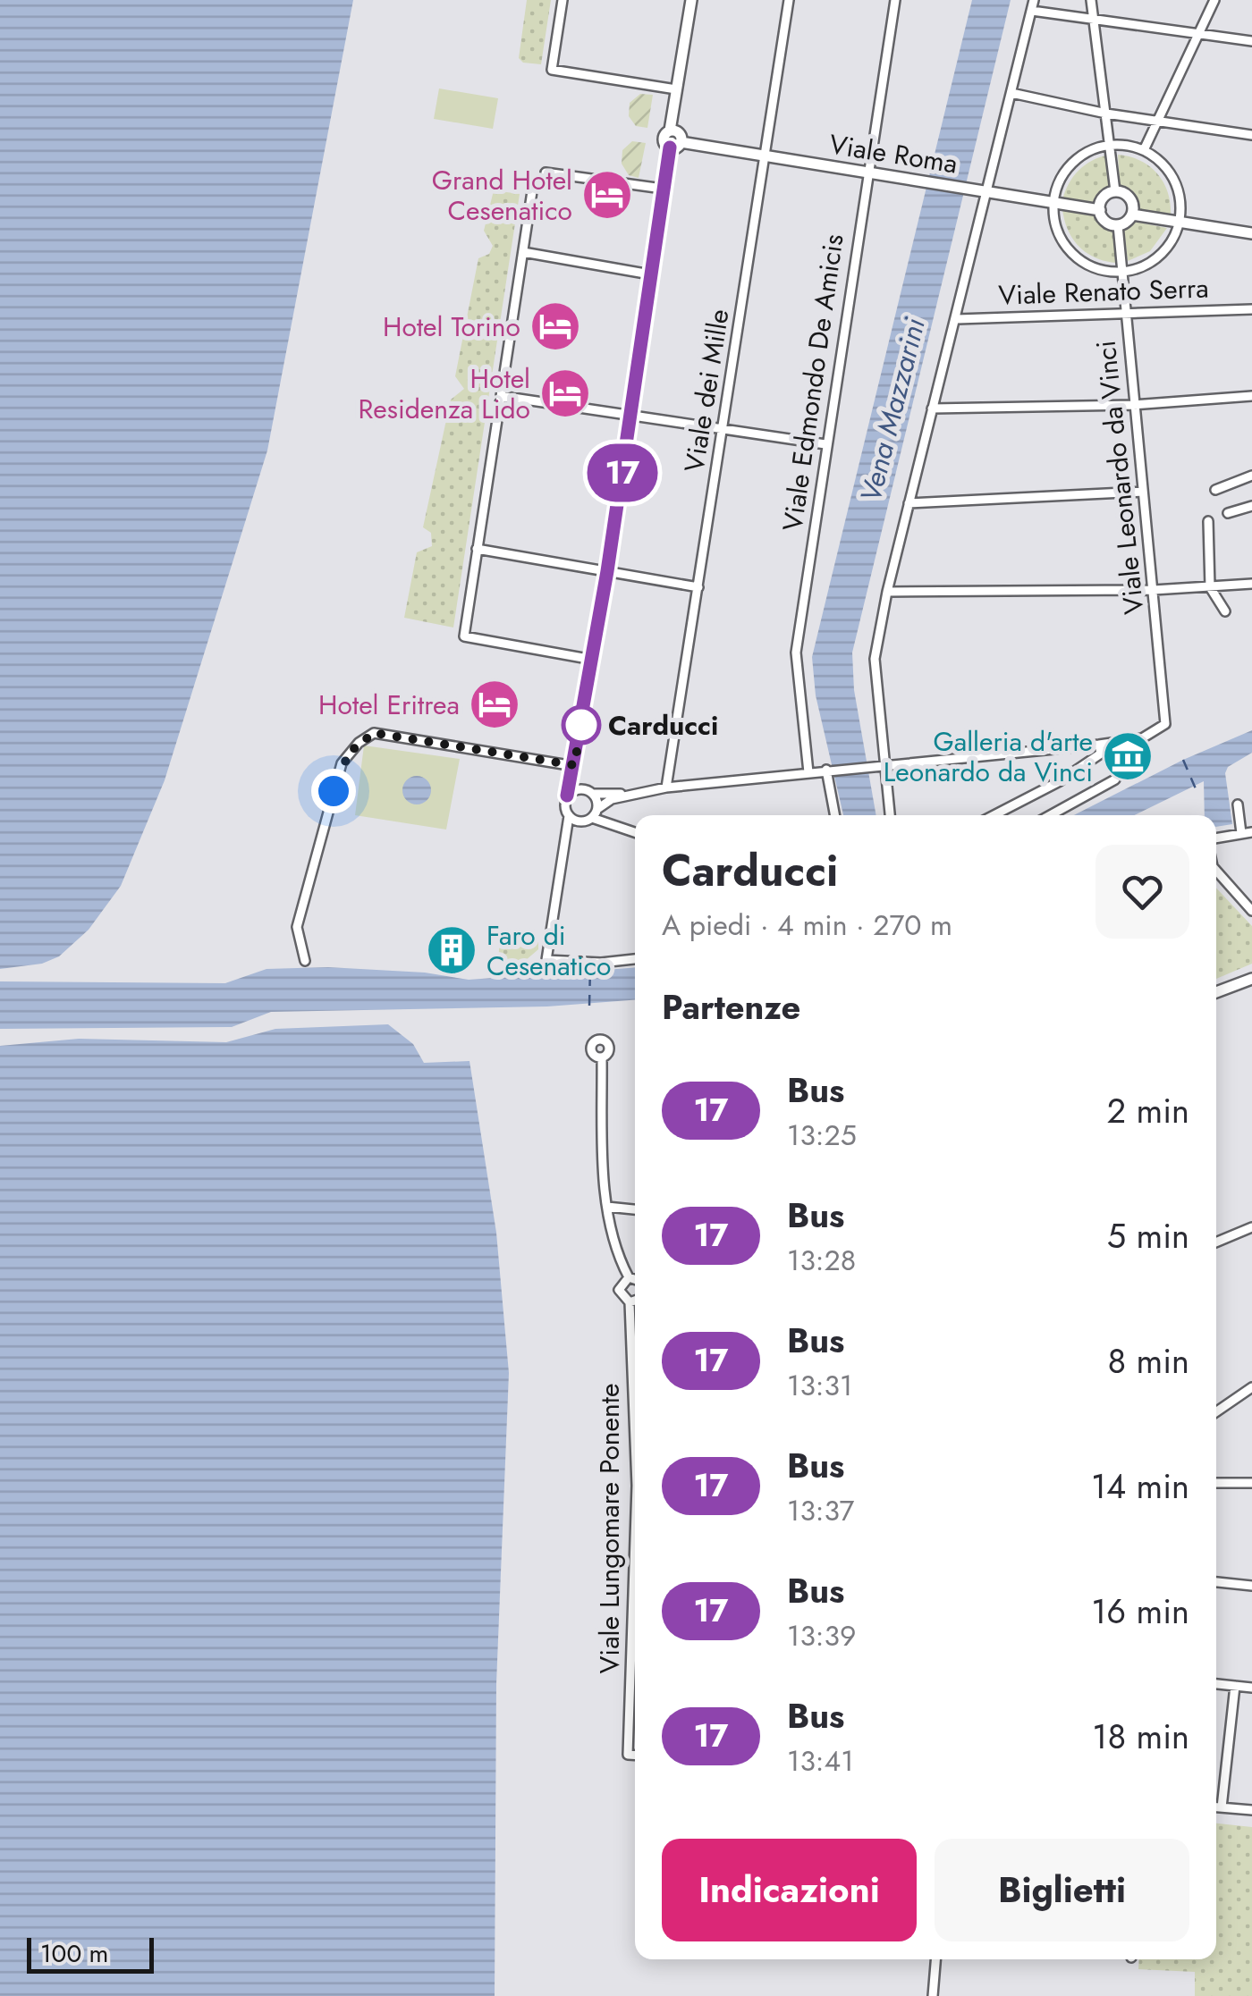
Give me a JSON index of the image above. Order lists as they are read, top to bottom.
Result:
{
  "streets": {
    "street": [
      "Viale Roma",
      "Viale Renato Serra",
      "Viale Edmondo De Amicis",
      "Viale dei Mille",
      "Viale Leonardo da Vinci",
      "Viale Lungomare Ponente"
    ]
  },
  "crossings": [
    ["Viale Roma", "Viale Edmondo De Amicis"],
    ["Viale Roma", "Viale dei Mille"],
    ["Viale Roma", "Viale Leonardo da Vinci"],
    ["Viale Renato Serra", "Viale Leonardo da Vinci"]
  ],
  "water": ["Vena Mazzarini"],
  "places": {
    "hotel": [
      "Grand Hotel Cesenatico",
      "Hotel Torino",
      "Hotel Residenza Lido",
      "Hotel Eritrea"
    ],
    "other": ["Carducci"],
    "museum": ["Galleria d'arte Leonardo da Vinci"],
    "building": ["Faro di Cesenatico"]
  },
  "lines": ["bus line 17"],
  "scale_bar": "100 m",
  "page": {
    "on_map": "17",
    "heading": [
      ["Carducci", "A piedi · 4 min · 270 m"],
      "Partenze"
    ],
    "list": [
      {
        "mark": "17",
        "name": "Bus",
        "note": "13:25",
        "value": "2 min"
      },
      {
        "mark": "17",
        "name": "Bus",
        "note": "13:28",
        "value": "5 min"
      },
      {
        "mark": "17",
        "name": "Bus",
        "note": "13:31",
        "value": "8 min"
      },
      {
        "mark": "17",
        "name": "Bus",
        "note": "13:37",
        "value": "14 min"
      },
      {
        "mark": "17",
        "name": "Bus",
        "note": "13:39",
        "value": "16 min"
      },
      {
        "mark": "17",
        "name": "Bus",
        "note": "13:41",
        "value": "18 min"
      }
    ],
    "buttons": ["Indicazioni", "Biglietti"],
    "scale": "100 m"
  }
}
